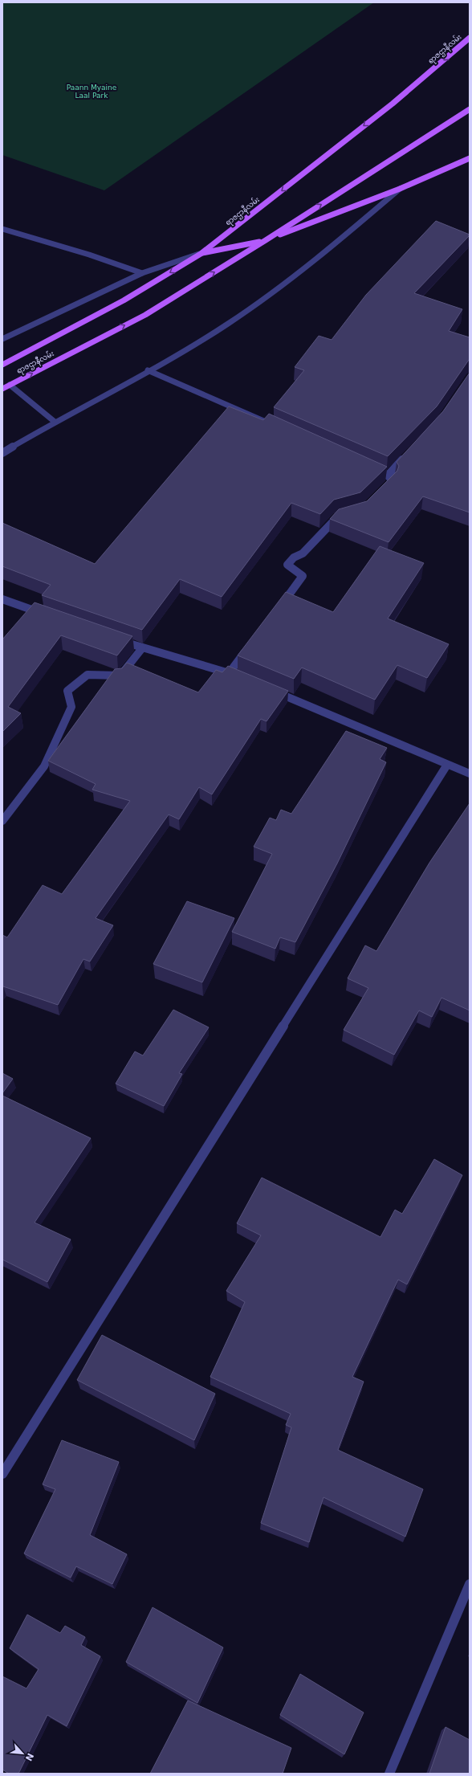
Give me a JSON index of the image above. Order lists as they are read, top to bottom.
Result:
{
  "streets": {
    "main road": ["ရာဇဌာနီလမ်း"]
  },
  "parks": ["Paann Myaine Laal Park"],
  "north": "bottom right"
}
